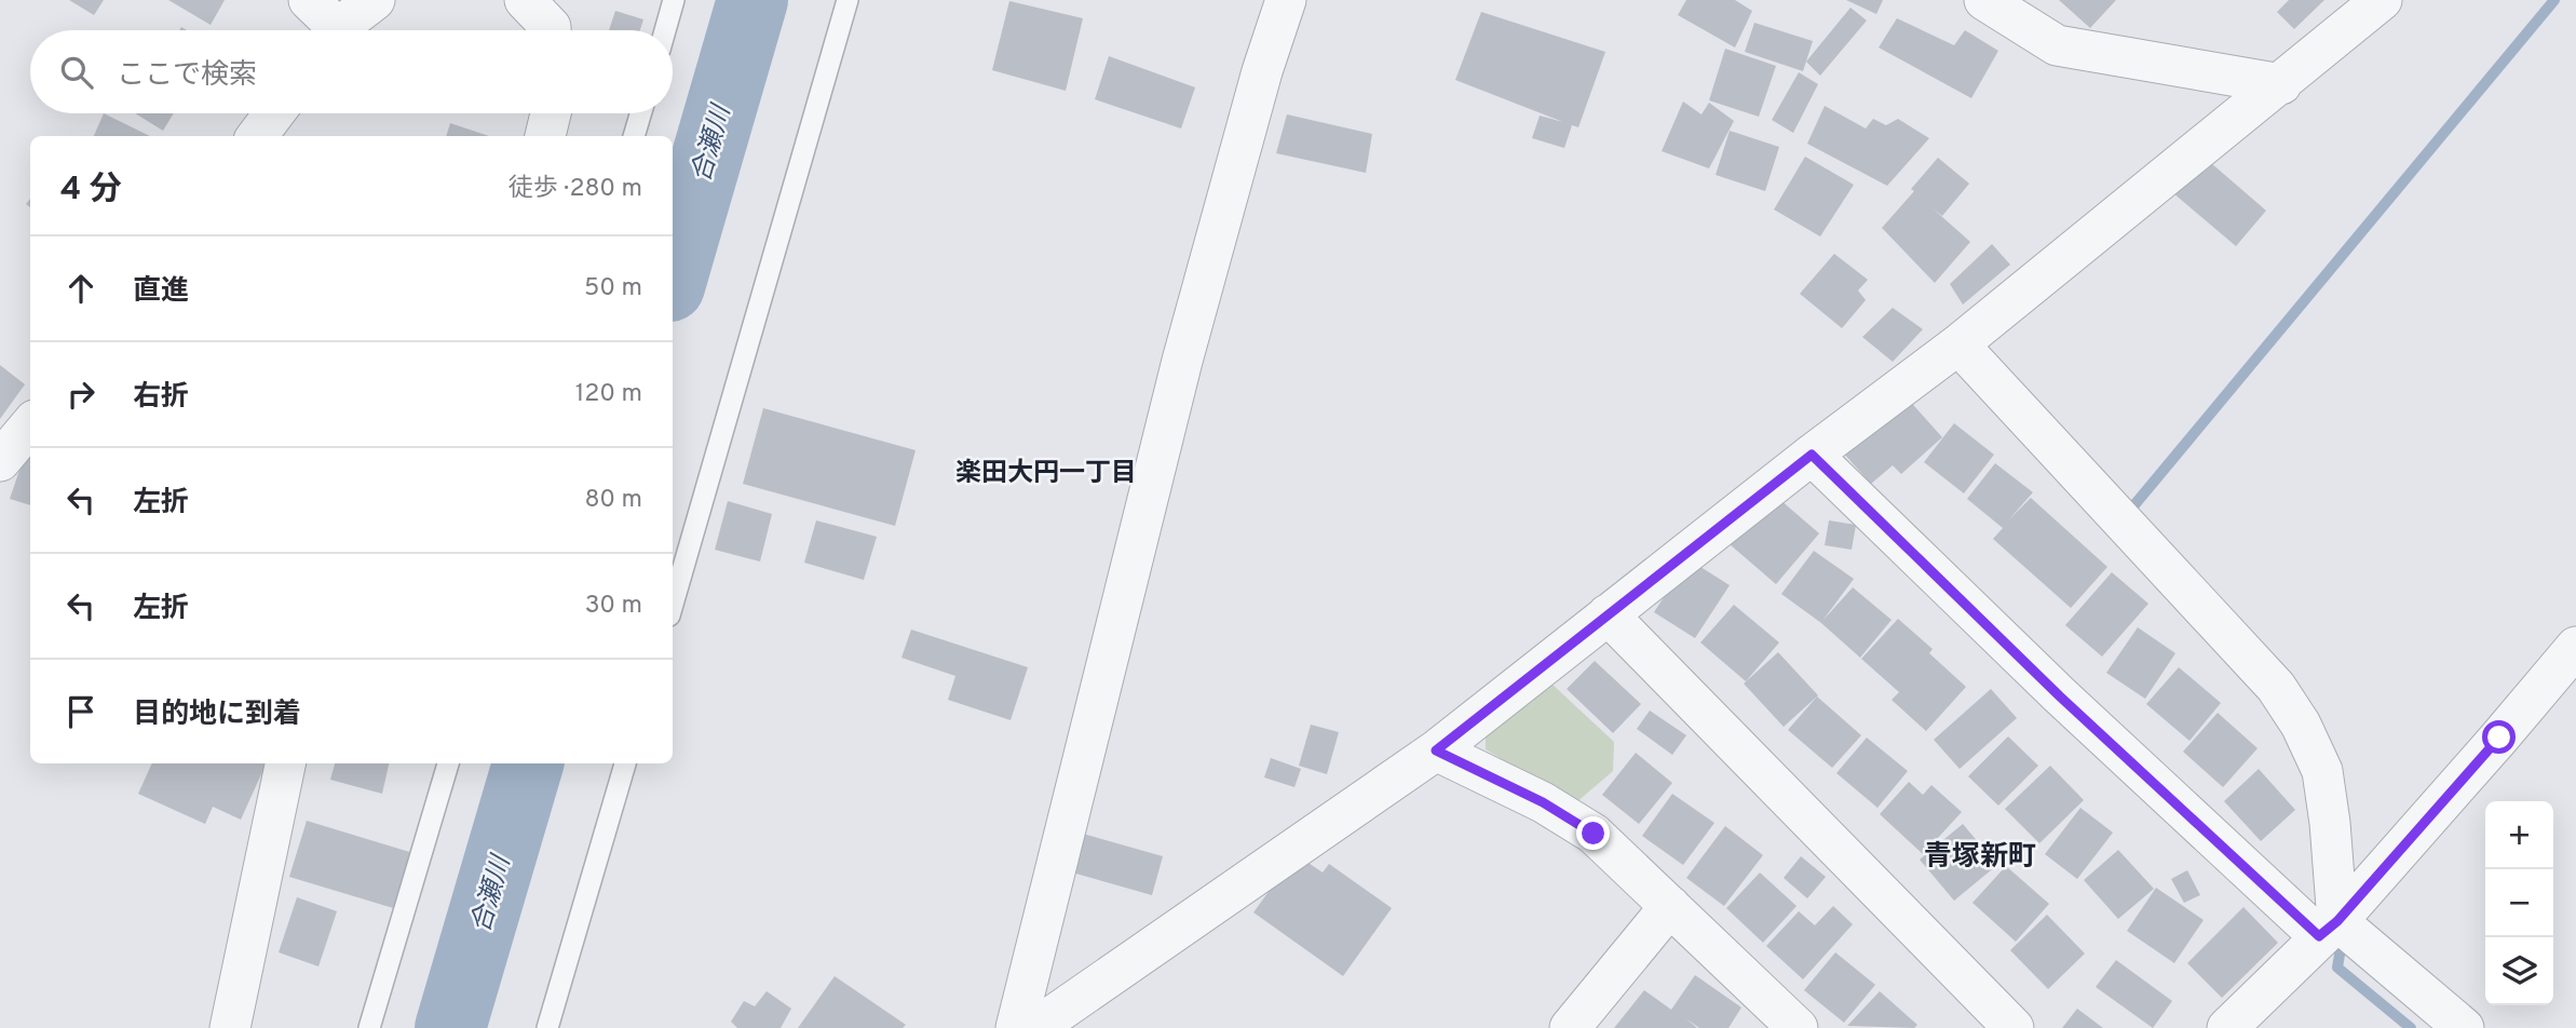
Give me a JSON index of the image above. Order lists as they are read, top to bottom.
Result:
{
  "districts": ["楽田大円一丁目", "青塚新町"],
  "water": ["合瀬川"],
  "page": {
    "search": "ここで検索",
    "heading": ["4 分", "徒歩 · 280 m"],
    "list": [
      ["直進", "50 m"],
      ["右折", "120 m"],
      ["左折", "80 m"],
      ["左折", "30 m"],
      "目的地に到着"
    ],
    "map_buttons": ["+", "−"]
  }
}
